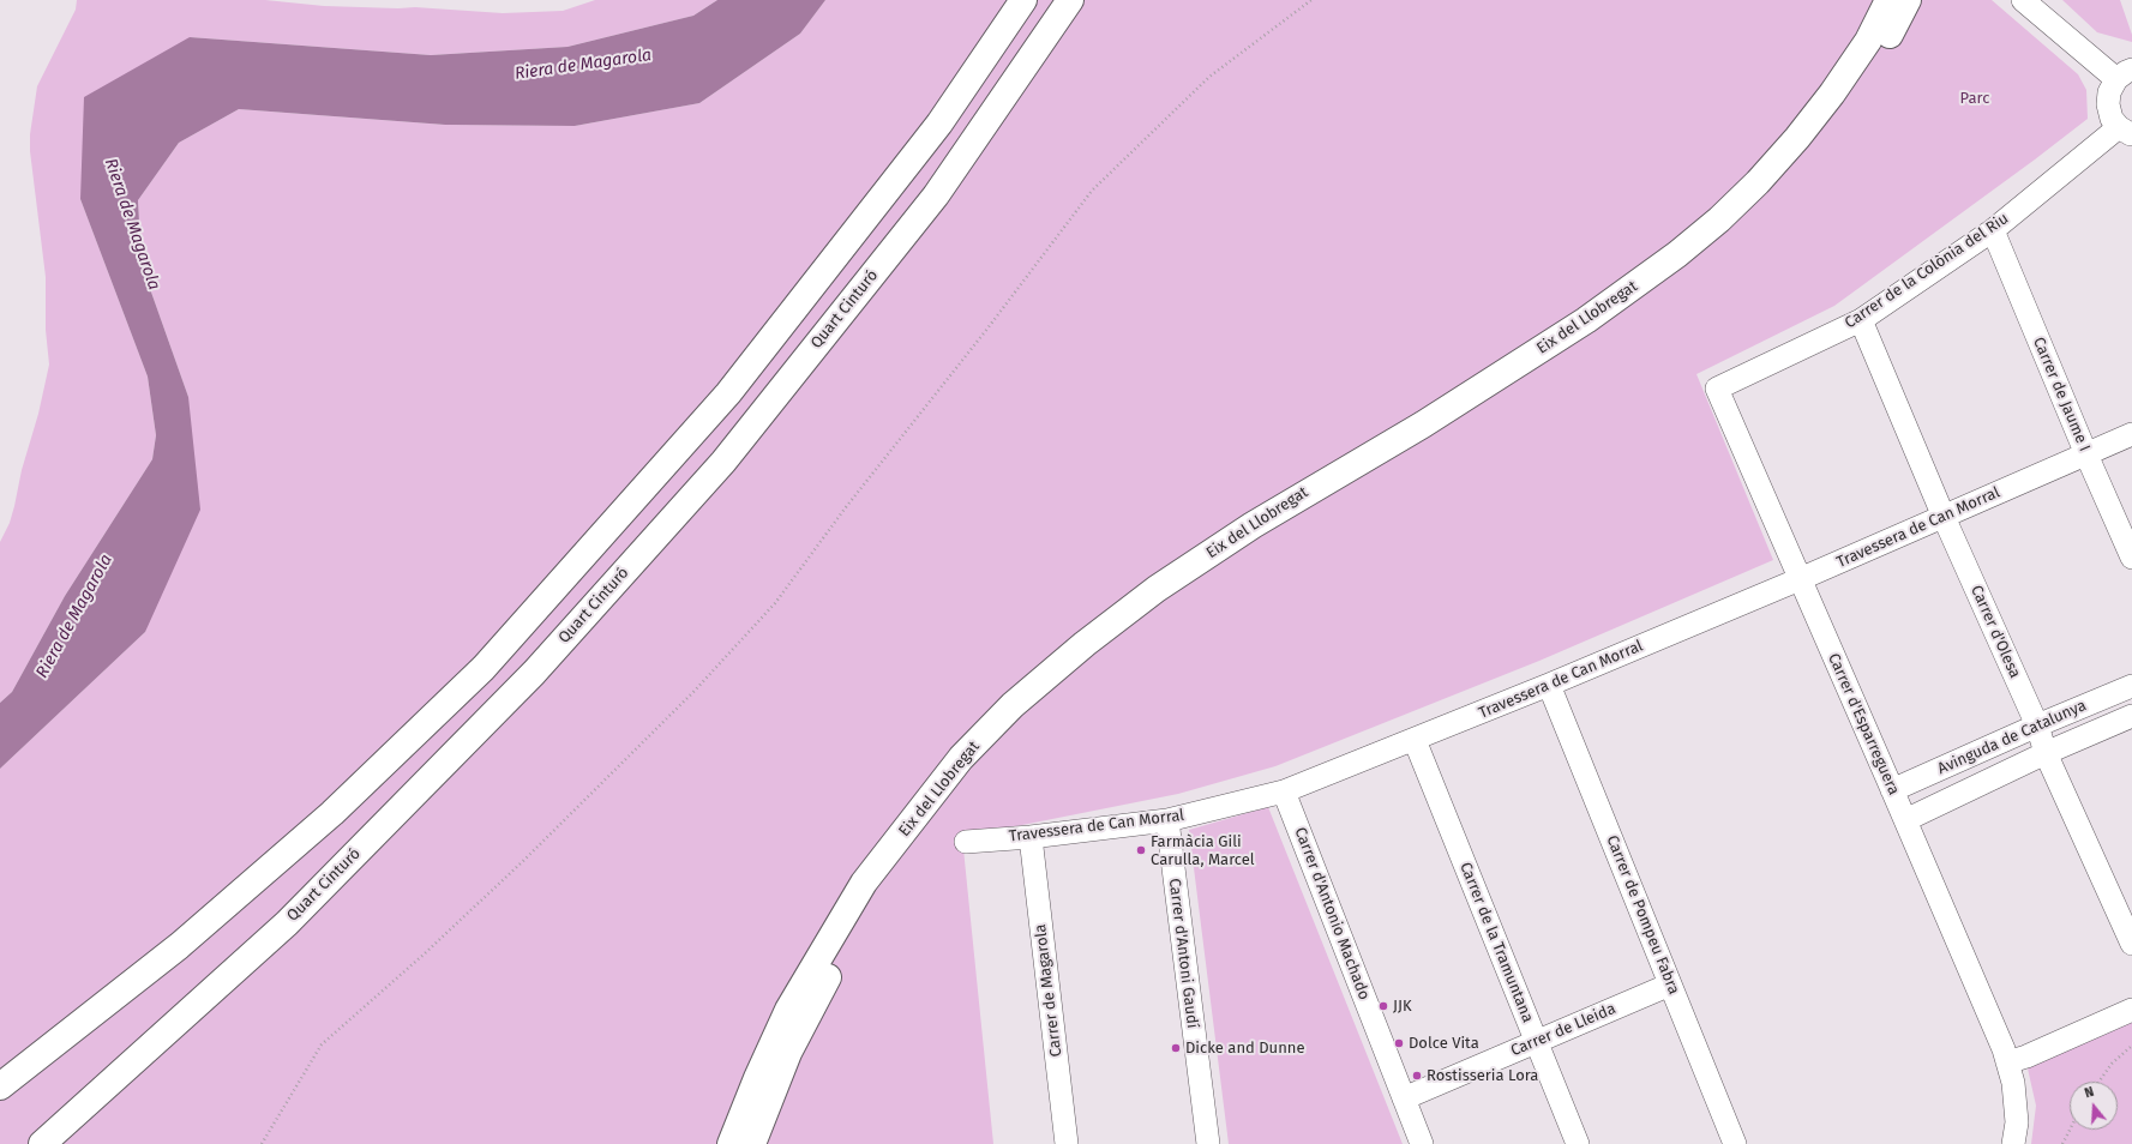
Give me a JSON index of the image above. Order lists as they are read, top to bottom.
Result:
{
  "streets": {
    "highway": ["Quart Cinturó", "Eix del Llobregat"],
    "street": [
      "Carrer de la Colònia del Riu",
      "Carrer de Jaume I",
      "Travessera de Can Morral",
      "Carrer d'Olesa",
      "Carrer d'Esparreguera",
      "Avinguda de Catalunya",
      "Carrer d'Antonio Machado",
      "Carrer de Pompeu Fabra",
      "Carrer de la Tramuntana",
      "Carrer d'Antoni Gaudí",
      "Carrer de Magarola",
      "Carrer de Lleida"
    ]
  },
  "crossings": [
    ["Carrer de la Colònia del Riu", "Carrer de Jaume I"],
    ["Carrer de la Colònia del Riu", "Carrer d'Olesa"],
    ["Carrer de la Colònia del Riu", "Carrer d'Esparreguera"],
    ["Carrer de Jaume I", "Travessera de Can Morral"],
    ["Travessera de Can Morral", "Carrer d'Olesa"],
    ["Travessera de Can Morral", "Carrer d'Esparreguera"],
    ["Travessera de Can Morral", "Carrer d'Antonio Machado"],
    ["Travessera de Can Morral", "Carrer de Pompeu Fabra"],
    ["Travessera de Can Morral", "Carrer de la Tramuntana"],
    ["Travessera de Can Morral", "Carrer d'Antoni Gaudí"],
    ["Travessera de Can Morral", "Carrer de Magarola"],
    ["Carrer d'Olesa", "Avinguda de Catalunya"],
    ["Carrer d'Esparreguera", "Avinguda de Catalunya"],
    ["Carrer d'Antonio Machado", "Carrer de Lleida"],
    ["Carrer de Pompeu Fabra", "Carrer de Lleida"],
    ["Carrer de la Tramuntana", "Carrer de Lleida"]
  ],
  "water": ["Riera de Magarola"],
  "parks": ["Parc"],
  "places": [
    "Farmàcia Gili Carulla, Marcel",
    "JJK",
    "Dolce Vita",
    "Dicke and Dunne",
    "Rostisseria Lora"
  ],
  "north": "top"
}
